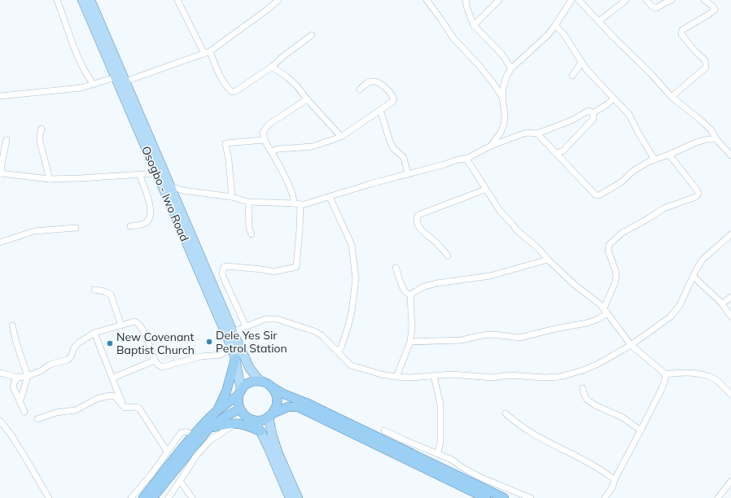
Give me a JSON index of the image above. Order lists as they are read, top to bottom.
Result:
{
  "streets": {
    "main road": ["Osogbo - Iwo Road"]
  },
  "places": ["Dele Yes Sir Petrol Station", "New Covenant Baptist Church"]
}
